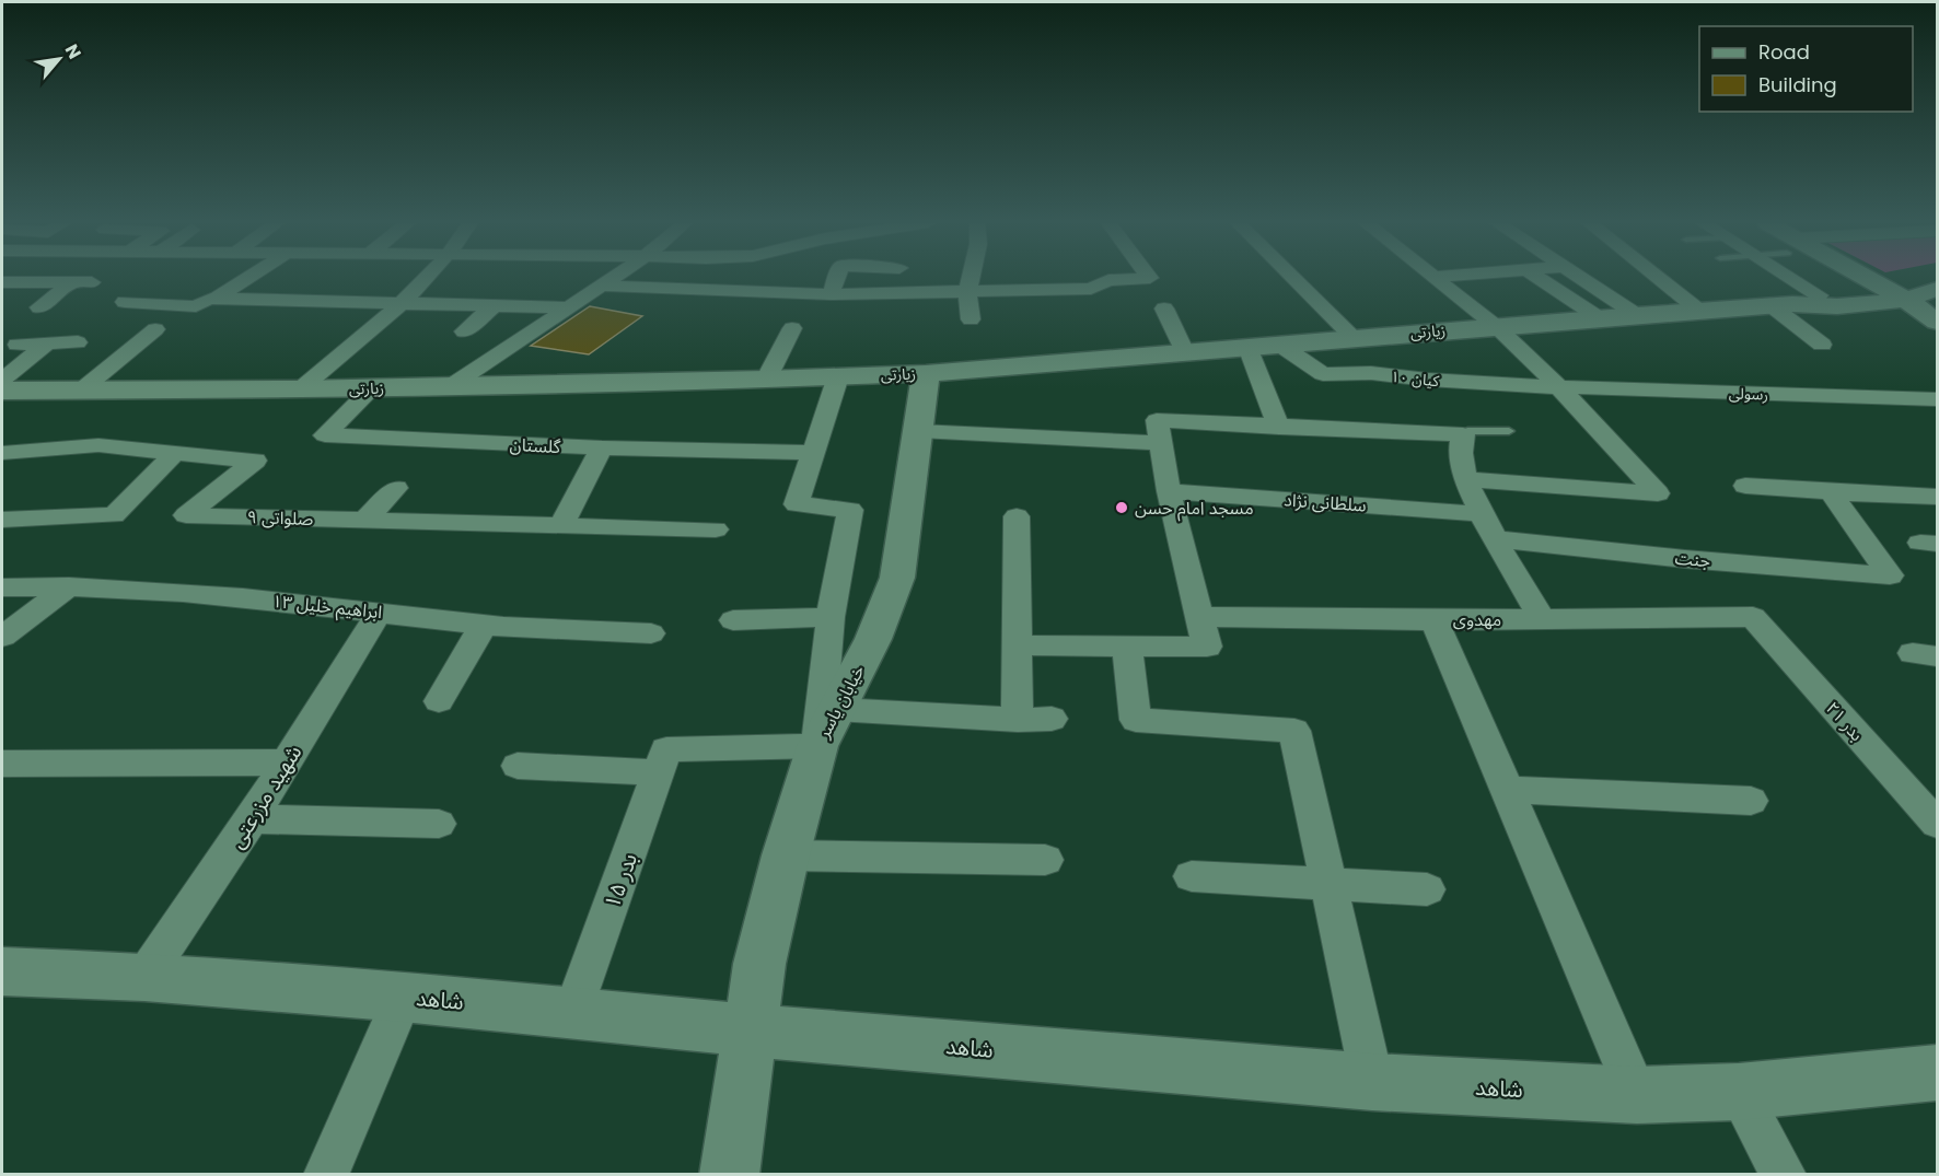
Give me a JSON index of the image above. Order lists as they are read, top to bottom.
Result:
{
  "streets": {
    "street": [
      "زیارتی",
      "کیان ۱۰",
      "رسولی",
      "گلستان",
      "سلطانی نژاد",
      "صلواتی ۹",
      "جنت",
      "ابراهیم خلیل ۱۳",
      "مهدوی",
      "خیابان یاسر",
      "بدر ۲۱",
      "شهید مزرعتی",
      "بدر ۱۵",
      "شاهد"
    ]
  },
  "crossings": [
    ["زیارتی", "کیان ۱۰"],
    ["زیارتی", "گلستان"],
    ["زیارتی", "خیابان یاسر"],
    ["کیان ۱۰", "رسولی"],
    ["ابراهیم خلیل ۱۳", "شهید مزرعتی"],
    ["مهدوی", "بدر ۲۱"],
    ["خیابان یاسر", "شاهد"],
    ["شهید مزرعتی", "شاهد"],
    ["بدر ۱۵", "شاهد"]
  ],
  "places": ["مسجد امام حسن"],
  "legend": ["Road", "Building"],
  "north": "top right"
}
